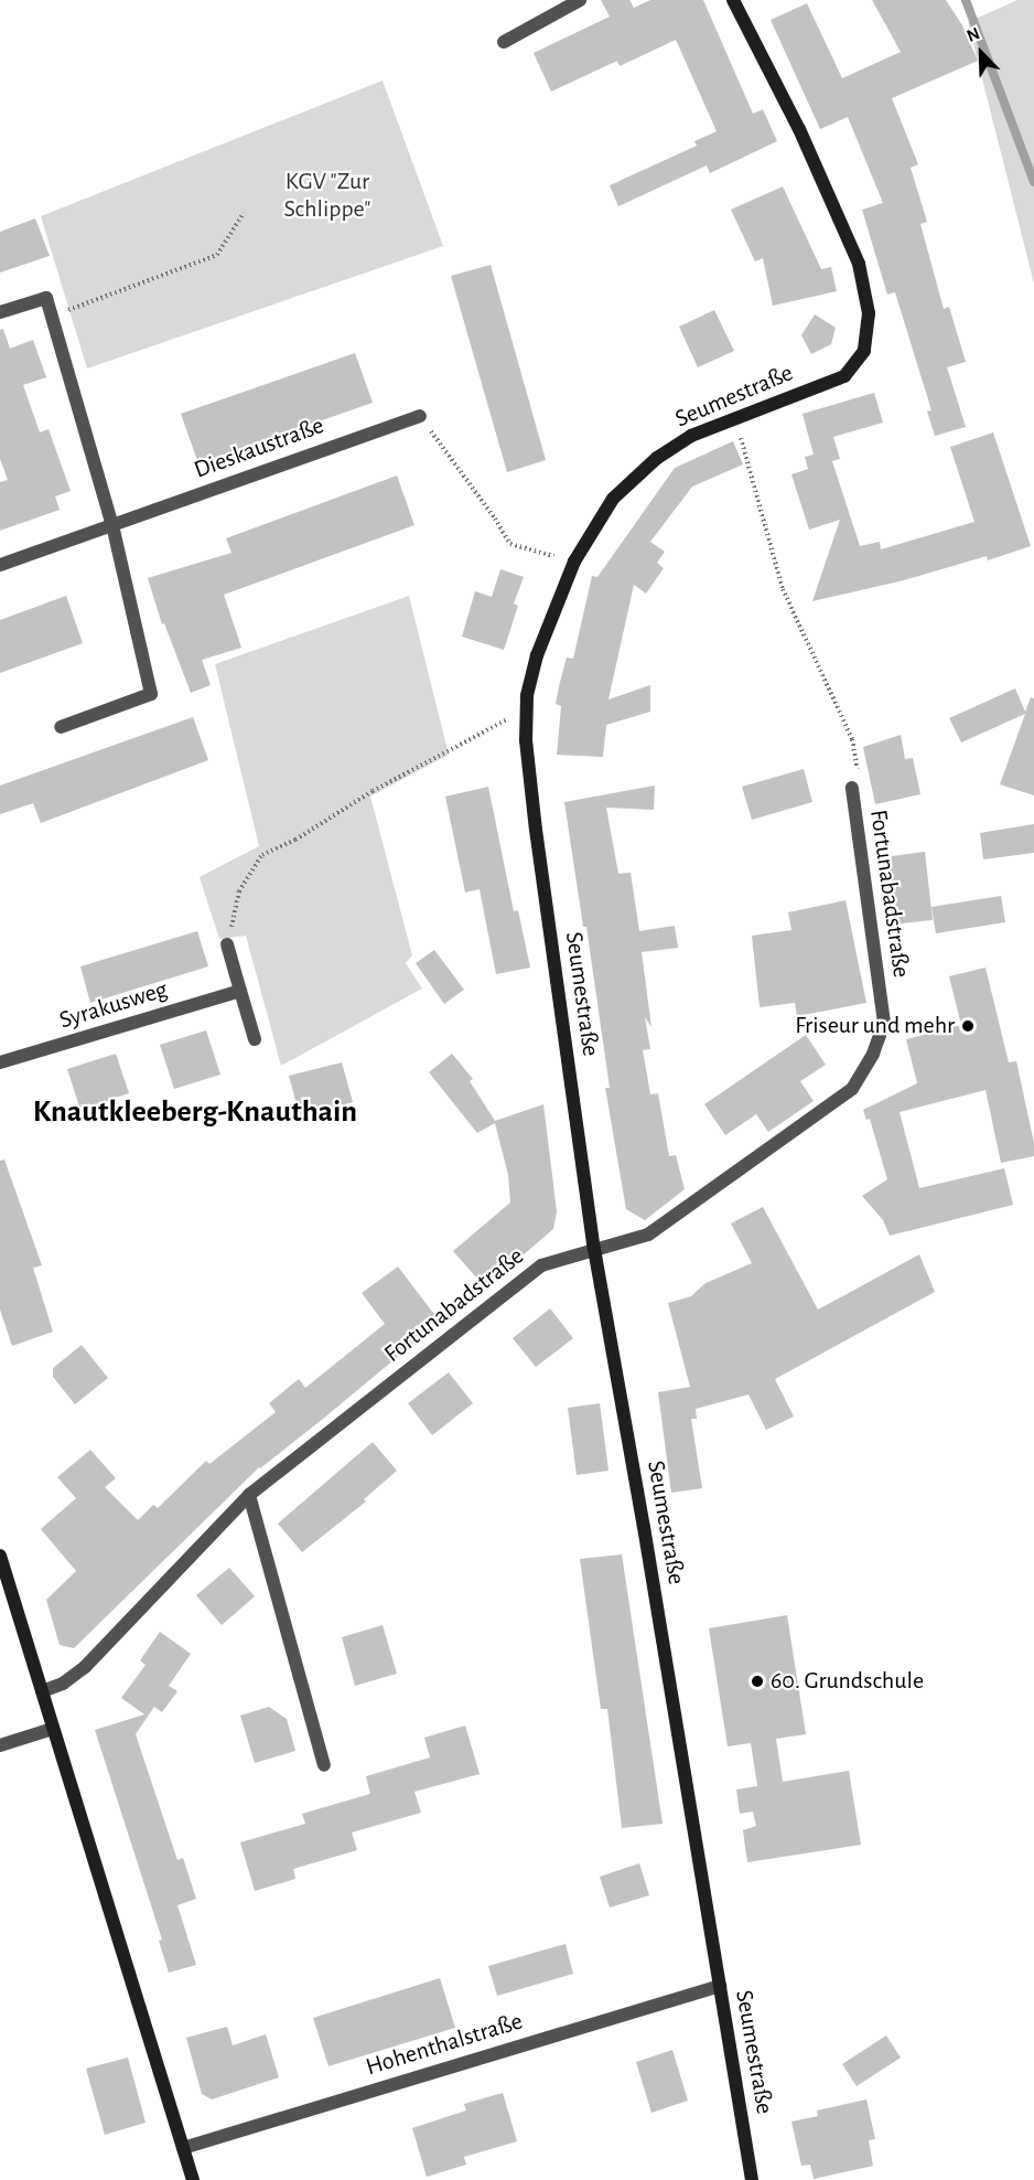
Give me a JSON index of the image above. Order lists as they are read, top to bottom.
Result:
{
  "streets": {
    "street": [
      "Seumestraße",
      "Dieskaustraße",
      "Fortunabadstraße",
      "Syrakusweg",
      "Hohenthalstraße"
    ]
  },
  "crossings": [
    ["Seumestraße", "Fortunabadstraße"],
    ["Seumestraße", "Hohenthalstraße"]
  ],
  "districts": ["Knautkleeberg-Knauthain"],
  "parks": ["KGV \"Zur Schlippe\""],
  "places": ["Friseur und mehr", "60. Grundschule"],
  "north": "top left"
}
